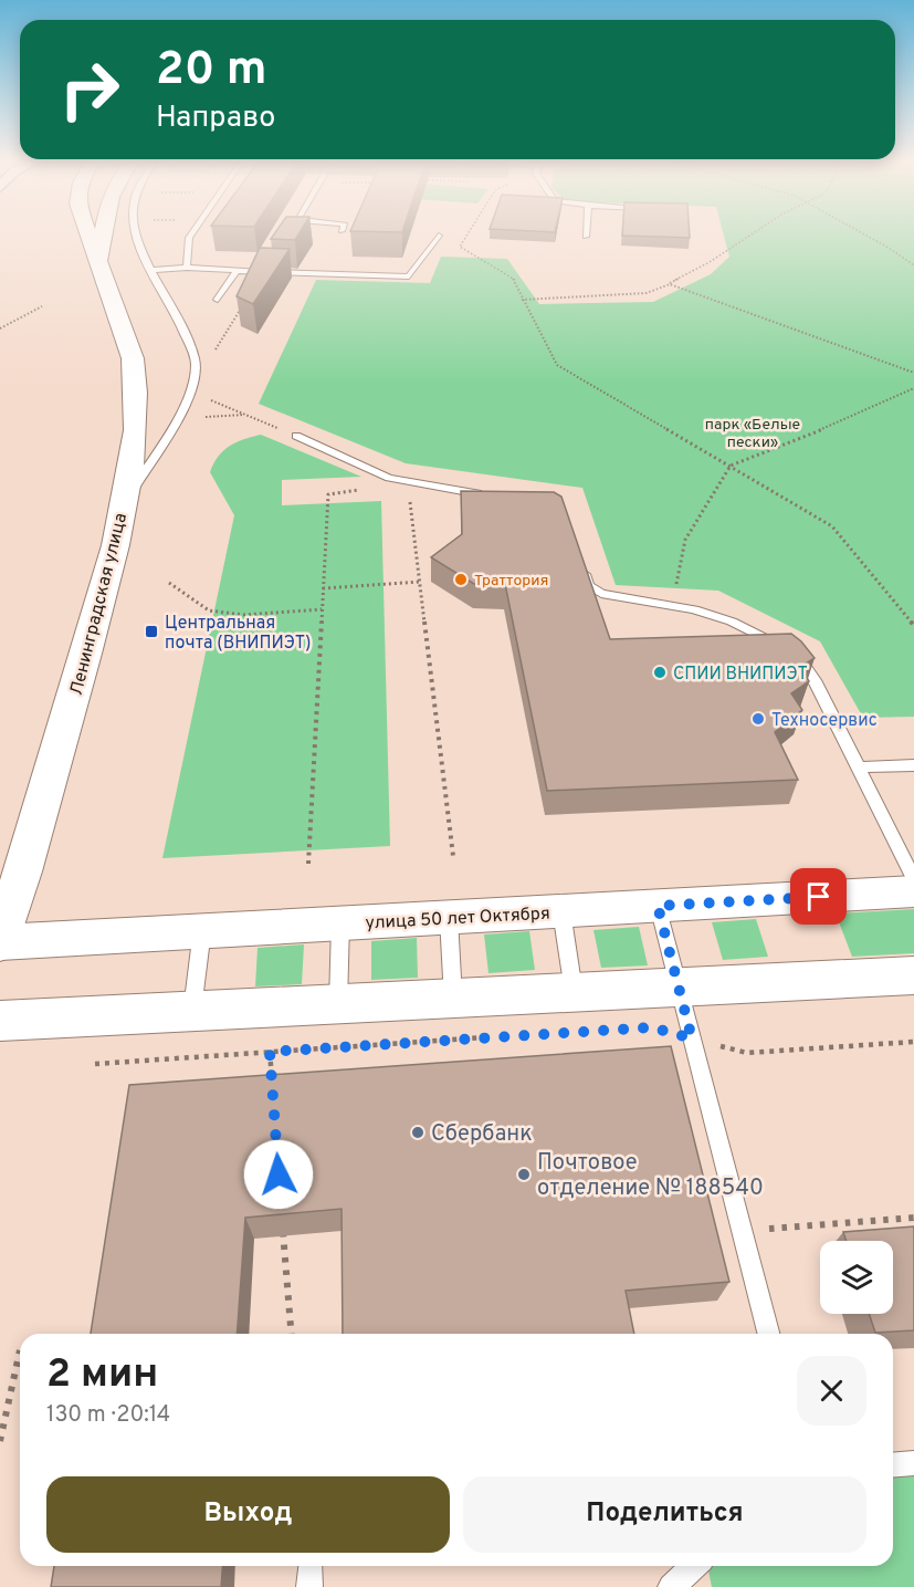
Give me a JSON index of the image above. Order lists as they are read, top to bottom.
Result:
{
  "streets": {
    "main road": ["Ленинградская улица", "улица 50 лет Октября"]
  },
  "crossings": [
    ["Ленинградская улица", "улица 50 лет Октября"]
  ],
  "parks": ["парк «Белые пески»"],
  "places": {
    "other": [
      "Траттория",
      "СПИИ ВНИПИЭТ",
      "Техносервис",
      "Сбербанк",
      "Почтовое отделение № 188540"
    ],
    "transit": ["Центральная почта (ВНИПИЭТ)"]
  },
  "page": {
    "turn": ["20 m", "Направо"],
    "heading": ["2 мин", "130 m · 20:14"],
    "buttons": ["Выход", "Поделиться"]
  }
}
